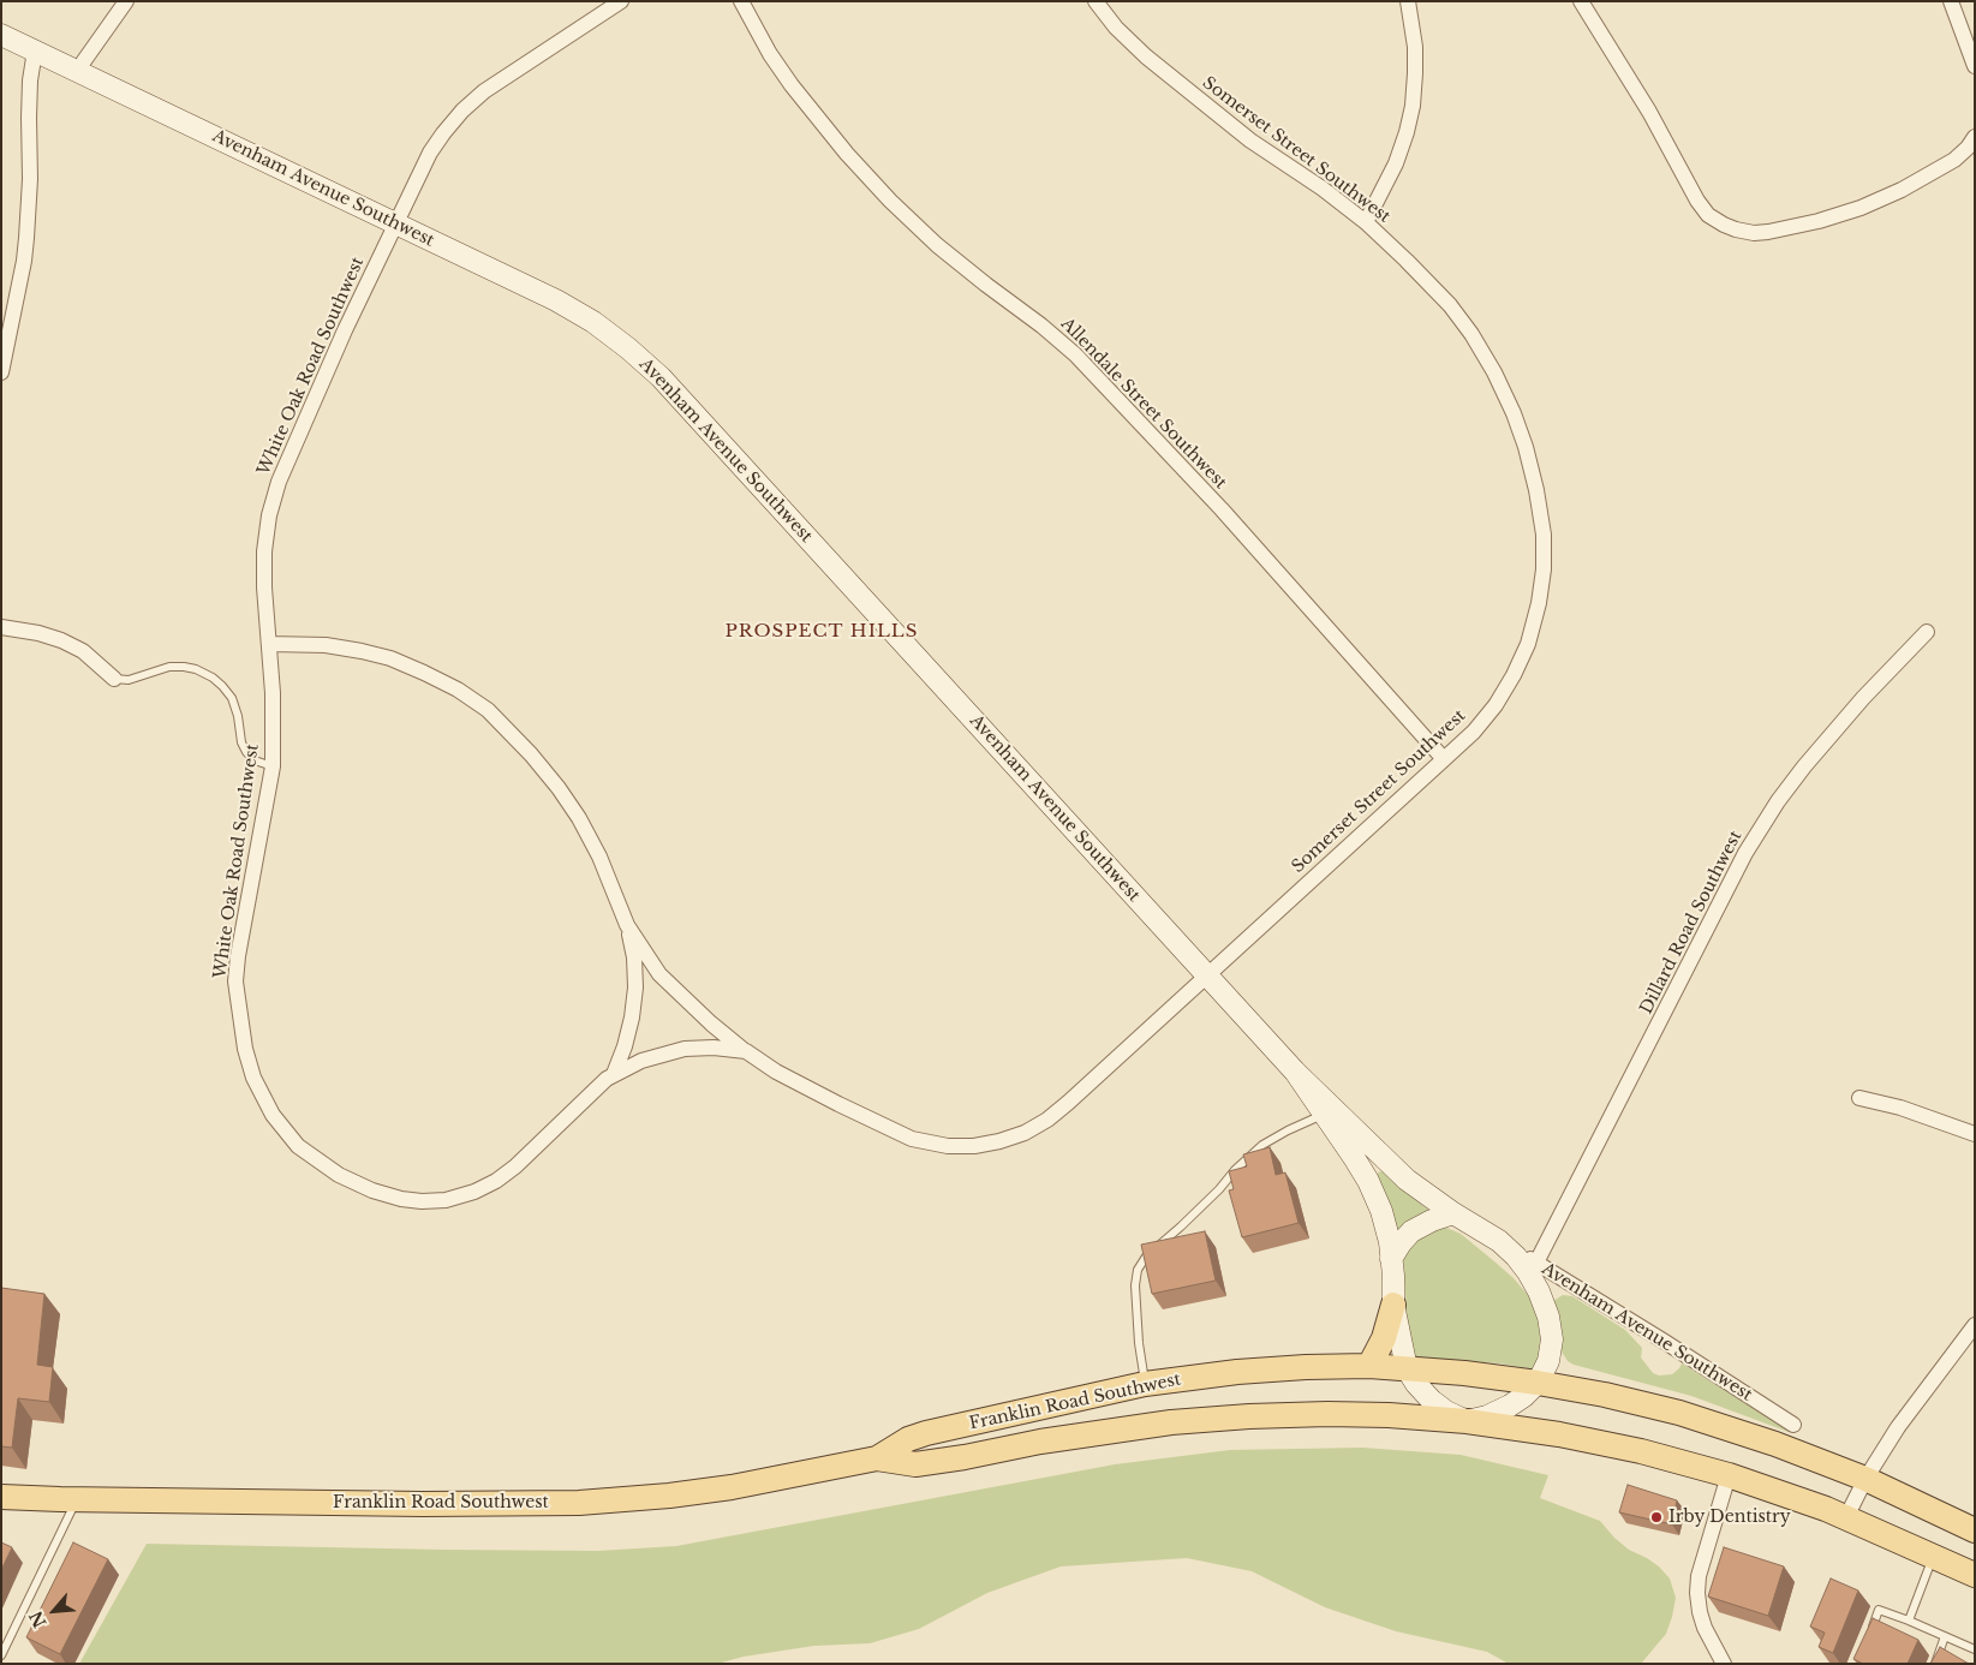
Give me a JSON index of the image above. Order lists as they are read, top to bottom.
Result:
{
  "streets": {
    "main road": ["Franklin Road Southwest"],
    "street": [
      "Somerset Street Southwest",
      "Avenham Avenue Southwest",
      "White Oak Road Southwest",
      "Allendale Street Southwest",
      "Dillard Road Southwest"
    ]
  },
  "crossings": [
    ["Somerset Street Southwest", "Avenham Avenue Southwest"],
    ["Somerset Street Southwest", "White Oak Road Southwest"],
    ["Somerset Street Southwest", "Allendale Street Southwest"],
    ["Avenham Avenue Southwest", "White Oak Road Southwest"],
    ["Avenham Avenue Southwest", "Dillard Road Southwest"],
    ["Avenham Avenue Southwest", "Franklin Road Southwest"]
  ],
  "districts": ["PROSPECT HILLS"],
  "places": ["Irby Dentistry"],
  "north": "bottom left"
}
